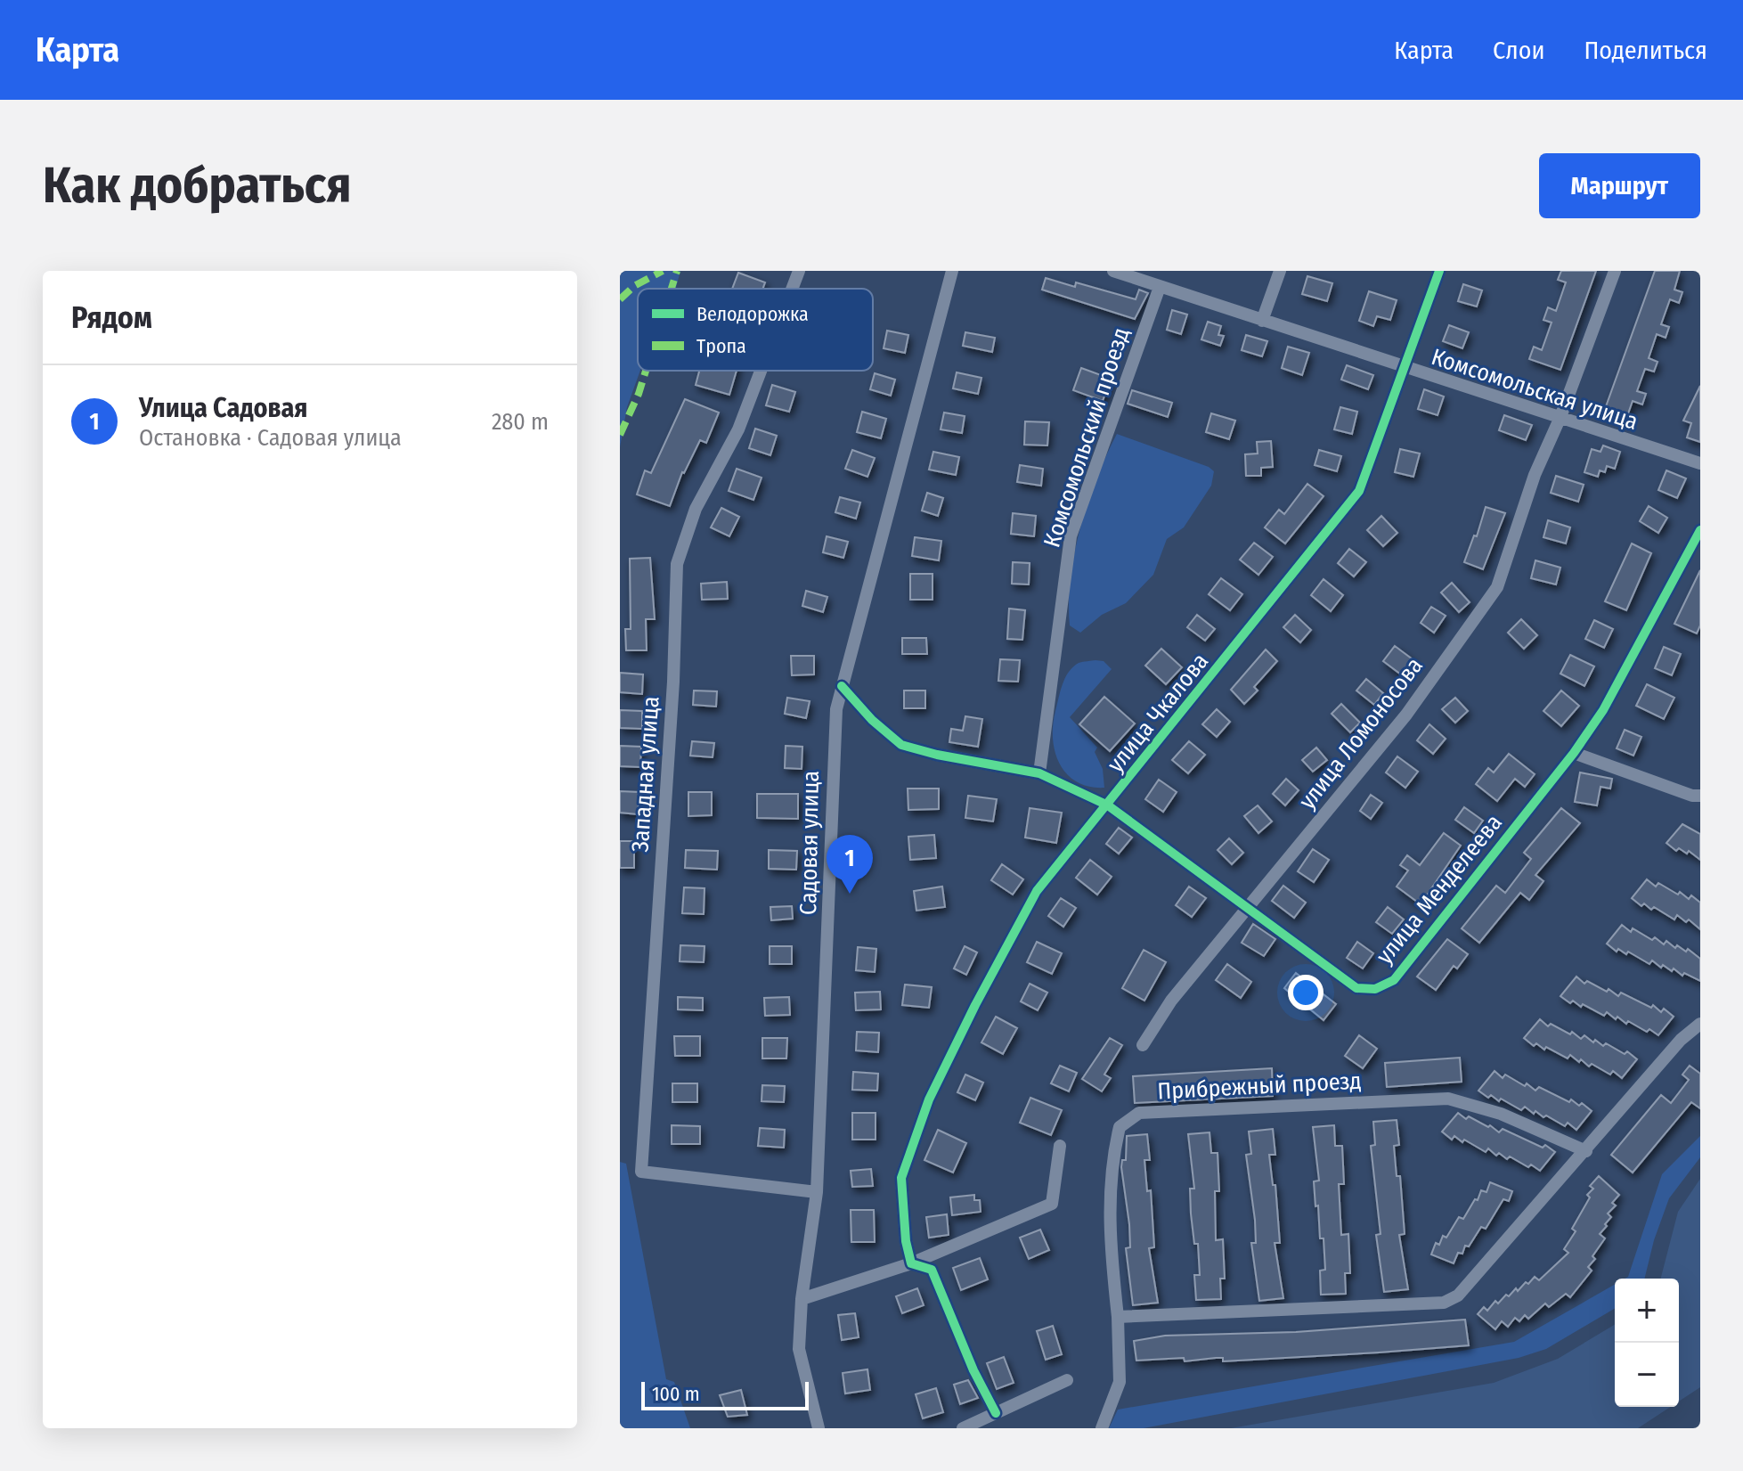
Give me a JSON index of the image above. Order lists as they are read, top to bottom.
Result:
{
  "streets": {
    "street": [
      "Комсомольская улица",
      "Комсомольский проезд",
      "улица Чкалова",
      "улица Ломоносова",
      "Западная улица",
      "Садовая улица",
      "улица Менделеева",
      "Прибрежный проезд"
    ]
  },
  "crossings": [
    ["Комсомольская улица", "Комсомольский проезд"],
    ["Комсомольская улица", "улица Чкалова"],
    ["Комсомольская улица", "улица Ломоносова"],
    ["Комсомольский проезд", "улица Менделеева"],
    ["улица Чкалова", "улица Менделеева"],
    ["улица Ломоносова", "улица Менделеева"],
    ["Западная улица", "Садовая улица"],
    ["Садовая улица", "улица Менделеева"]
  ],
  "legend": ["Велодорожка", "Тропа"],
  "scale_bar": "100 m",
  "page": {
    "header": "Карта",
    "nav": ["Карта", "Слои", "Поделиться"],
    "buttons": "Маршрут",
    "title": "Как добраться",
    "heading": "Рядом",
    "list": [
      {
        "mark": "1",
        "name": "Улица Садовая",
        "note": "Остановка · Садовая улица",
        "value": "280 m"
      }
    ],
    "pins": "1",
    "map_buttons": ["+", "−"],
    "scale": "100 m"
  }
}
